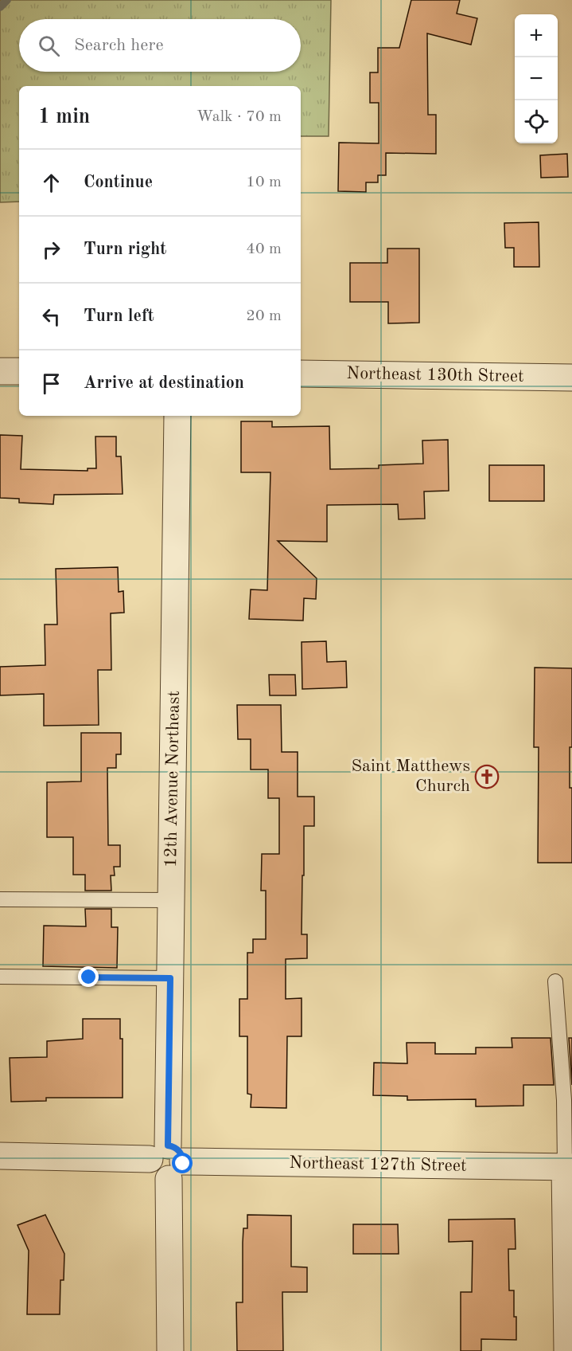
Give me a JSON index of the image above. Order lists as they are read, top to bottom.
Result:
{
  "streets": {
    "street": ["Northeast 130th Street", "12th Avenue Northeast", "Northeast 127th Street"]
  },
  "crossings": [
    ["12th Avenue Northeast", "Northeast 127th Street"]
  ],
  "places": {
    "church": ["Saint Matthews Church"]
  },
  "page": {
    "map_buttons": ["+", "−"],
    "search": "Search here",
    "heading": ["1 min", "Walk · 70 m"],
    "list": [
      ["Continue", "10 m"],
      ["Turn right", "40 m"],
      ["Turn left", "20 m"],
      "Arrive at destination"
    ]
  }
}
